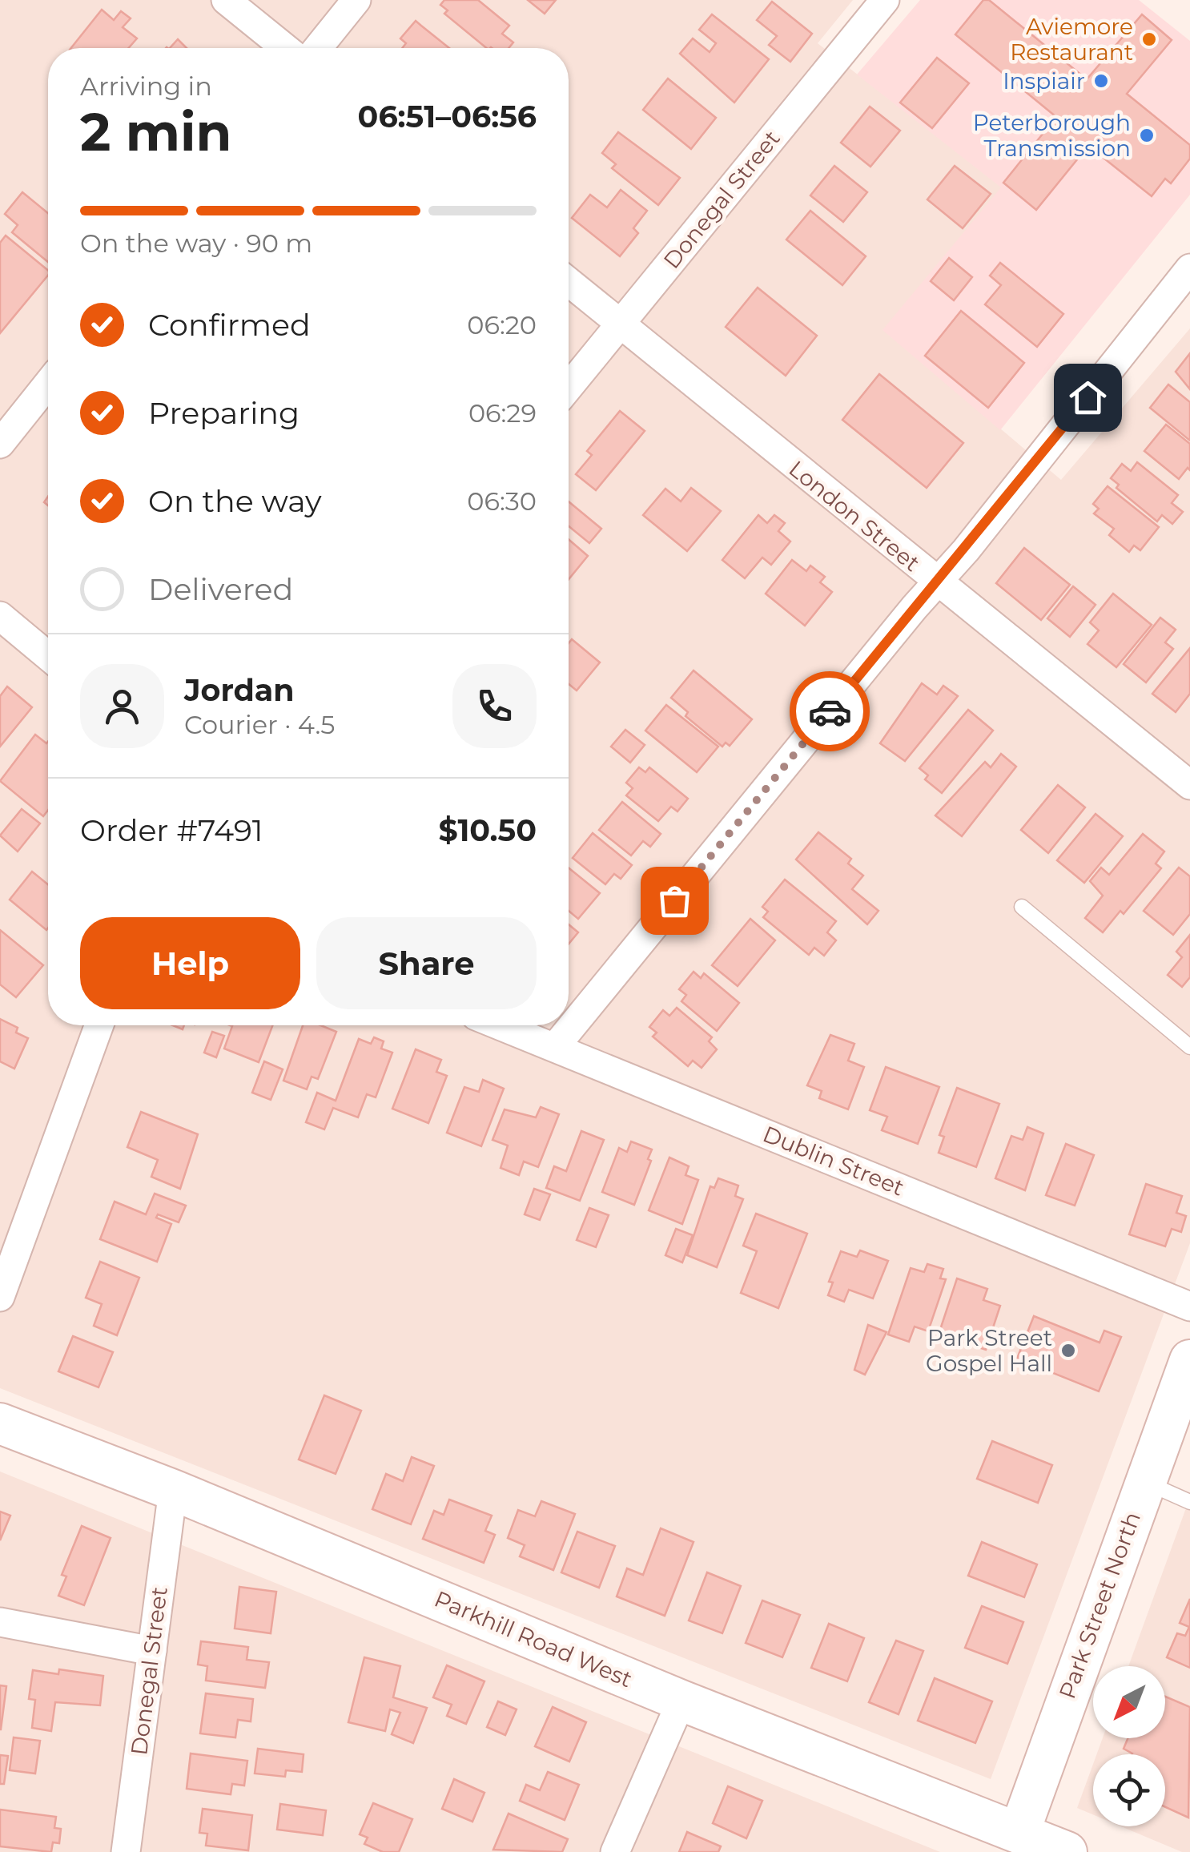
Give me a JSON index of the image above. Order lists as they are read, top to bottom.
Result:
{
  "streets": {
    "main road": ["Park Street North", "Parkhill Road West"],
    "street": ["Donegal Street", "London Street", "Dublin Street"]
  },
  "crossings": [
    ["Donegal Street", "London Street"],
    ["Donegal Street", "Parkhill Road West"],
    ["Park Street North", "Parkhill Road West"]
  ],
  "places": [
    "Aviemore Restaurant",
    "Inspiair",
    "Peterborough Transmission",
    "Park Street Gospel Hall"
  ],
  "north": "bottom left",
  "page": {
    "heading": ["2 min", "Arriving in", "06:51–06:56"],
    "panel": [
      "Jordan",
      "Courier · 4.5",
      "Order #7491",
      "$10.50"
    ],
    "bar": "On the way · 90 m",
    "list": [
      ["Confirmed", "06:20"],
      ["Preparing", "06:29"],
      ["On the way", "06:30"],
      "Delivered"
    ],
    "buttons": ["Help", "Share"]
  }
}
